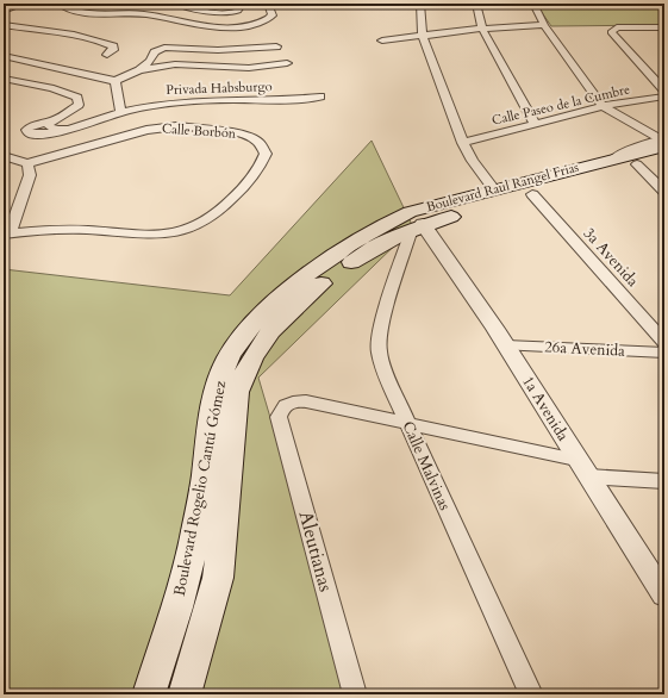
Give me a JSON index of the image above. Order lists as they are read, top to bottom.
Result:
{
  "streets": {
    "main road": ["Boulevard Raul Rangel Frias", "Boulevard Rogelio Cantú Gómez"],
    "street": [
      "Privada Habsburgo",
      "Calle Paseo de la Cumbre",
      "Calle Borbón",
      "3a Avenida",
      "26a Avenida",
      "1a Avenida",
      "Calle Malvinas",
      "Aleutianas"
    ]
  },
  "crossings": [
    ["Boulevard Raul Rangel Frias", "Boulevard Rogelio Cantú Gómez"],
    ["26a Avenida", "1a Avenida"],
    ["1a Avenida", "Calle Malvinas"],
    ["Calle Malvinas", "Aleutianas"]
  ]
}
